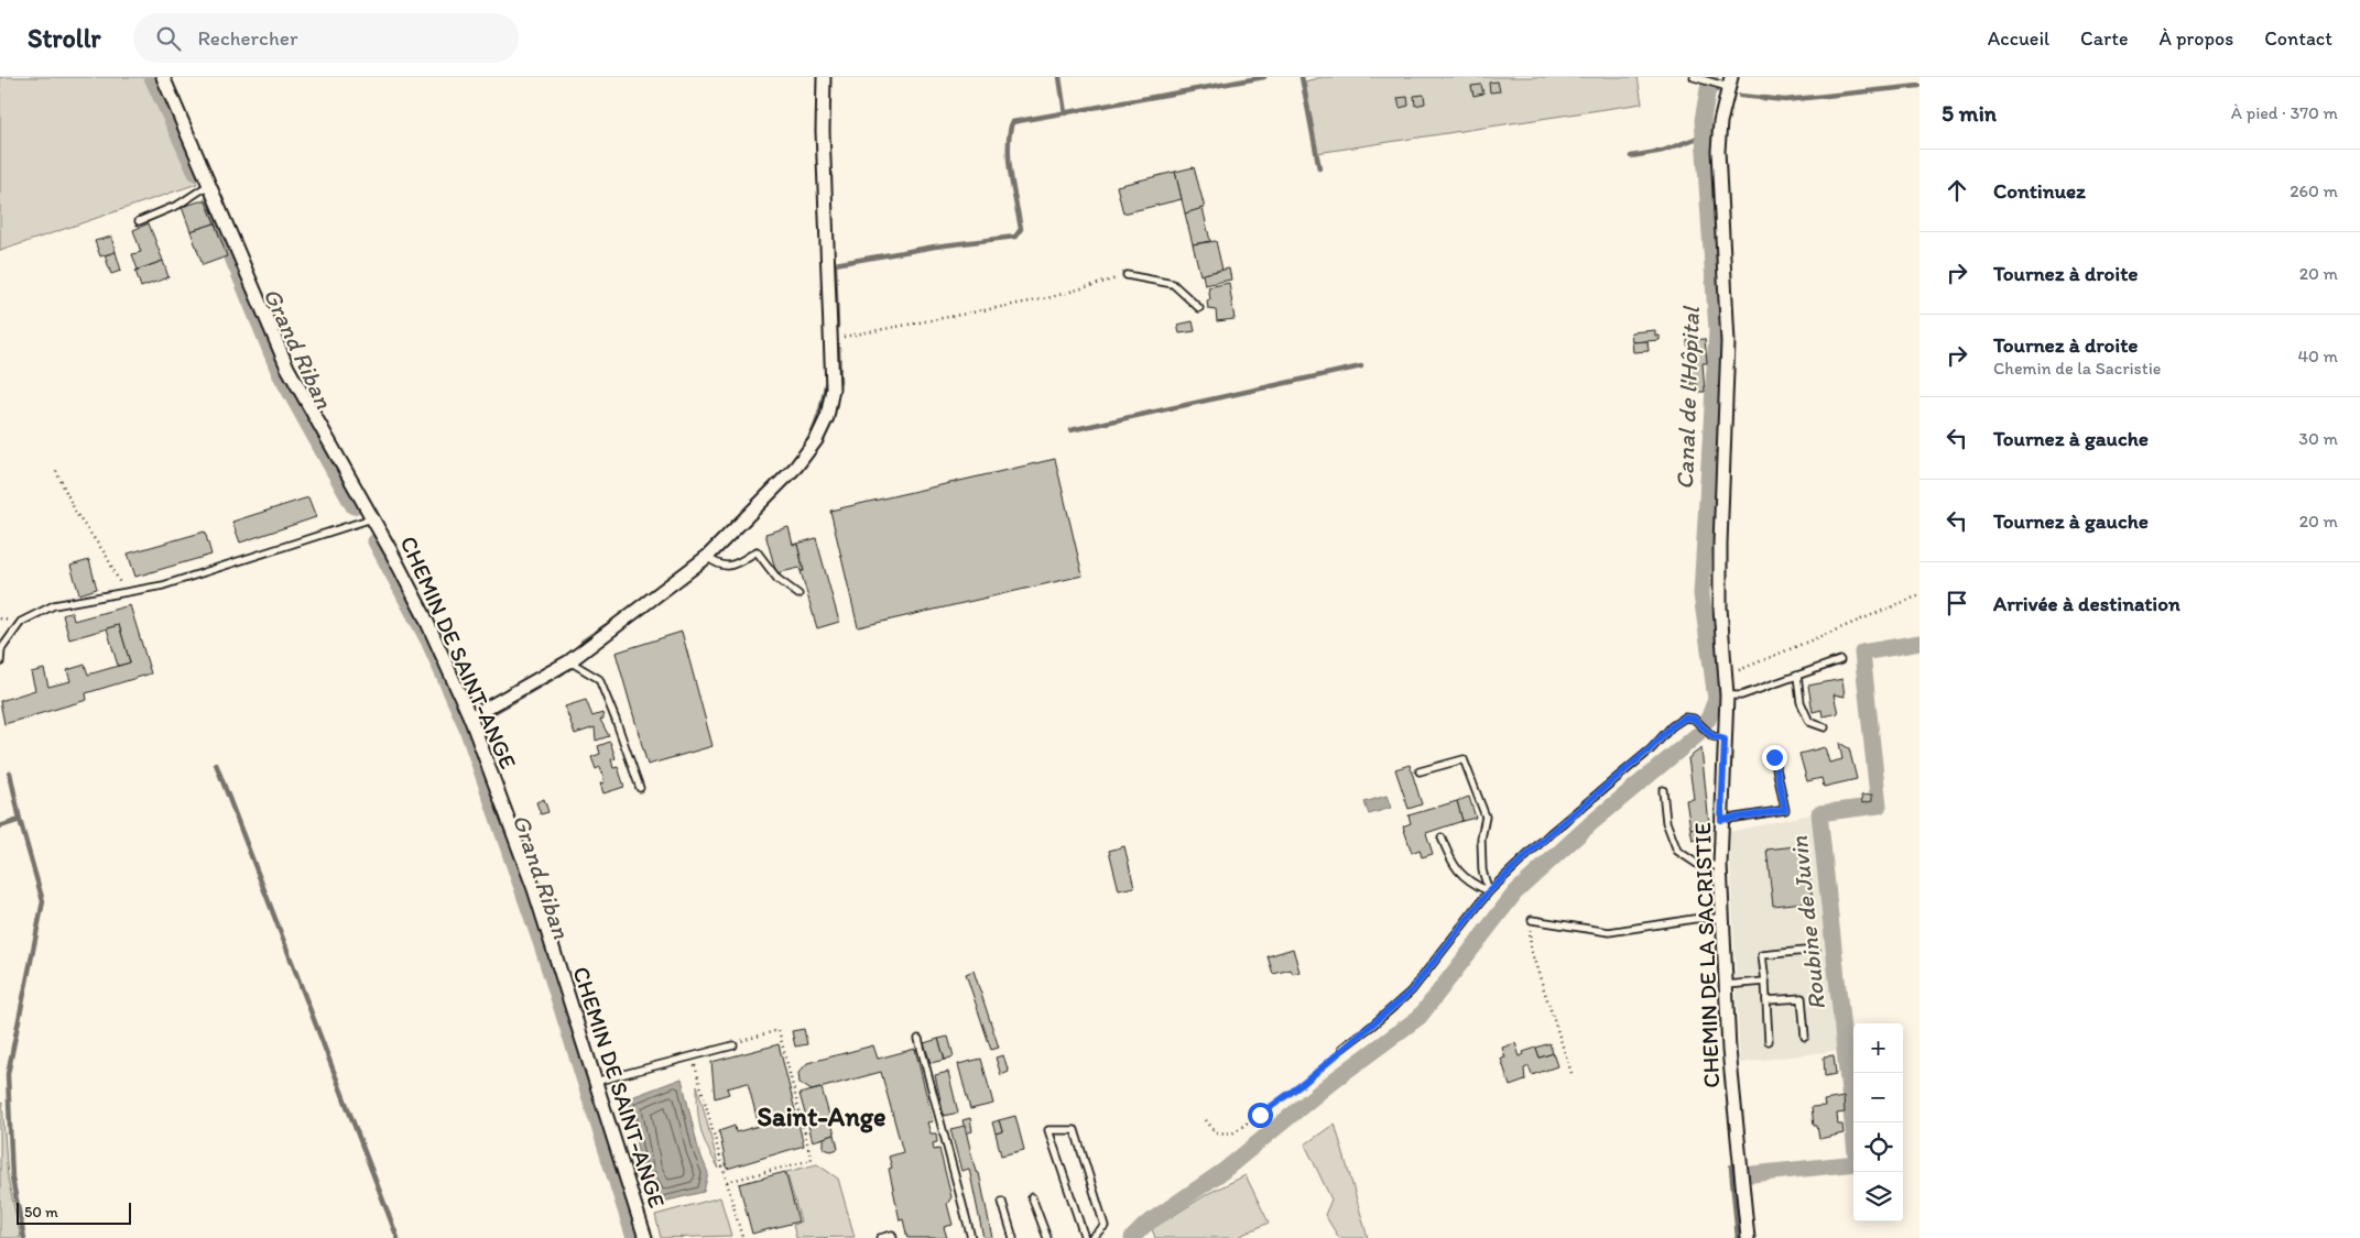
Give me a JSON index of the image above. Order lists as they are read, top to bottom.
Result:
{
  "streets": {
    "street": ["CHEMIN DE SAINT-ANGE", "CHEMIN DE LA SACRISTIE"]
  },
  "districts": ["Saint-Ange"],
  "water": ["Grand Riban", "Canal de l'Hôpital", "Roubine de Juvin"],
  "scale_bar": "50 m",
  "page": {
    "header": "Strollr",
    "search": "Rechercher",
    "nav": [
      "Accueil",
      "Carte",
      "À propos",
      "Contact"
    ],
    "heading": ["5 min", "À pied · 370 m"],
    "list": [
      ["Continuez", "260 m"],
      ["Tournez à droite", "20 m"],
      ["Tournez à droite", "Chemin de la Sacristie", "40 m"],
      ["Tournez à gauche", "30 m"],
      ["Tournez à gauche", "20 m"],
      "Arrivée à destination"
    ],
    "map_buttons": ["+", "−"],
    "scale": "50 m"
  }
}
